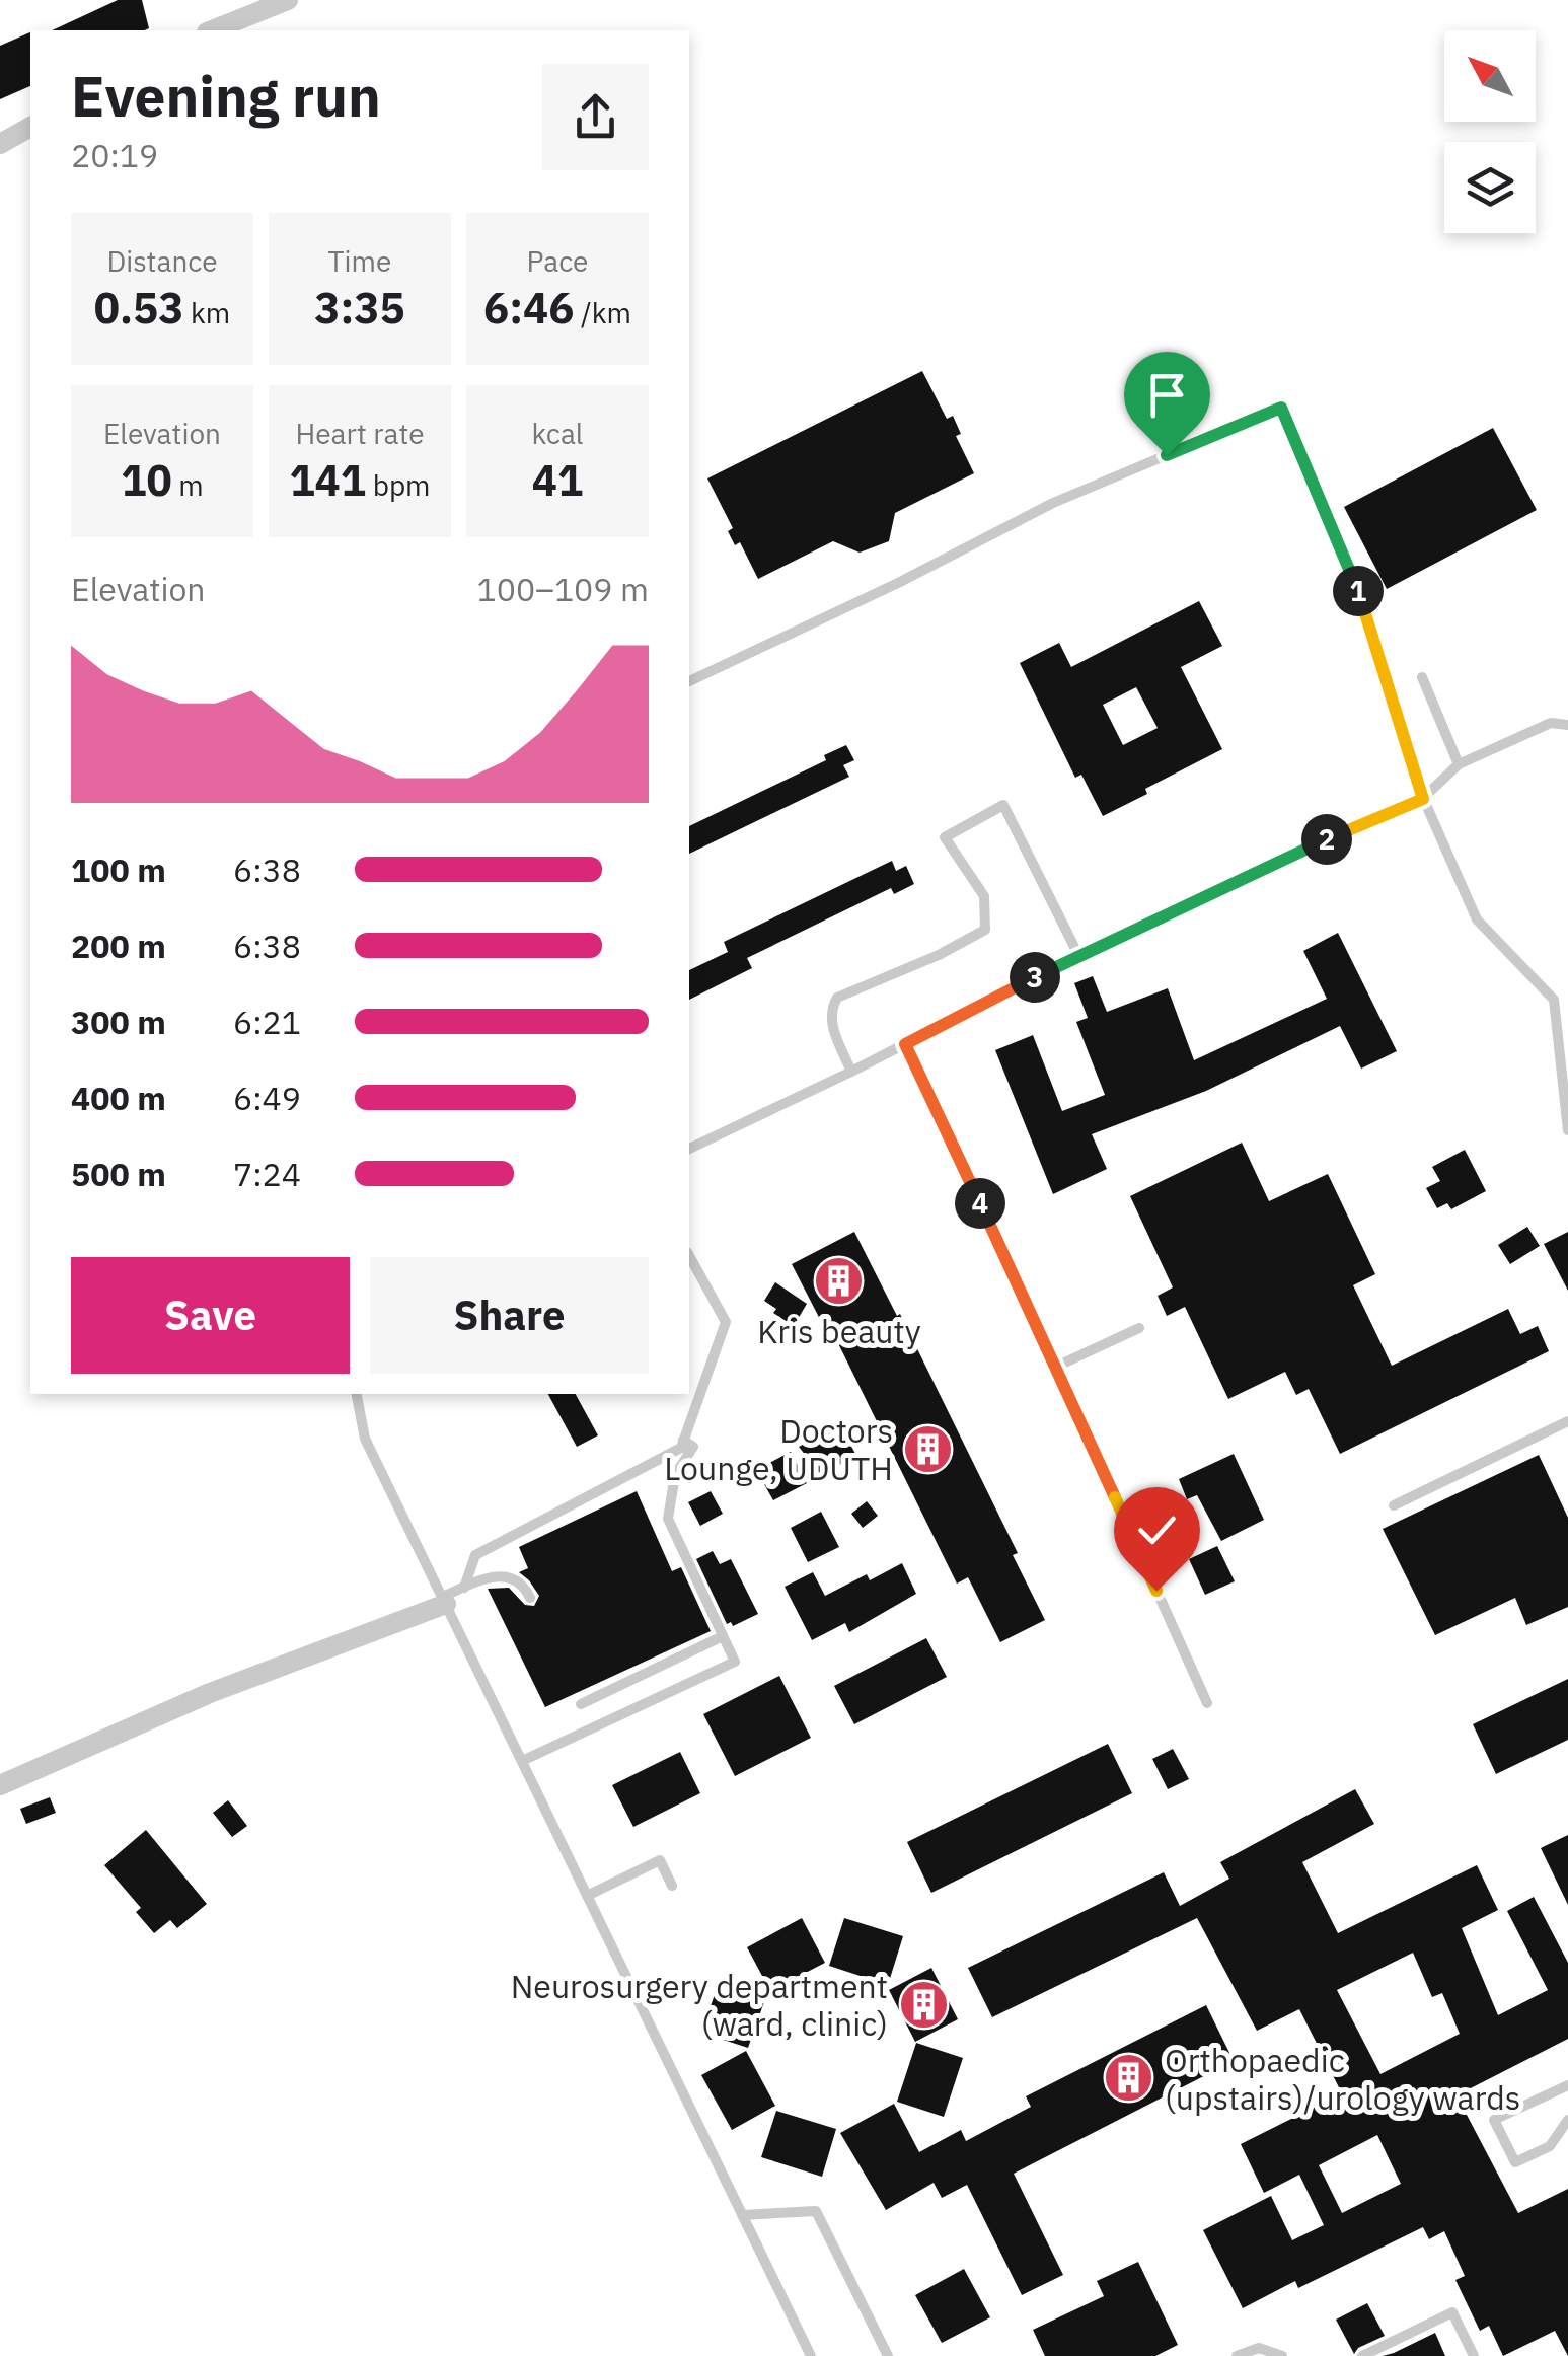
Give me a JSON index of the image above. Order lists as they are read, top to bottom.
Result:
{
  "places": {
    "building": [
      "Kris beauty",
      "Doctors Lounge, UDUTH",
      "Neurosurgery department (ward, clinic)",
      "Orthopaedic (upstairs)/urology wards"
    ]
  },
  "north": "top left",
  "page": {
    "heading": ["Evening run", "20:19"],
    "stats": [
      ["Distance", "0.53 km"],
      ["Time", "3:35"],
      ["Pace", "6:46 /km"],
      ["Elevation", "10 m"],
      ["Heart rate", "141 bpm"],
      ["kcal", "41"]
    ],
    "chart": ["Elevation", "100–109 m"],
    "pins": [
      "1",
      "2",
      "3",
      "4"
    ],
    "list": [
      {
        "name": "100 m",
        "note": "6:38"
      },
      {
        "name": "200 m",
        "note": "6:38"
      },
      {
        "name": "300 m",
        "note": "6:21"
      },
      {
        "name": "400 m",
        "note": "6:49"
      },
      {
        "name": "500 m",
        "note": "7:24"
      }
    ],
    "buttons": ["Save", "Share"]
  }
}
